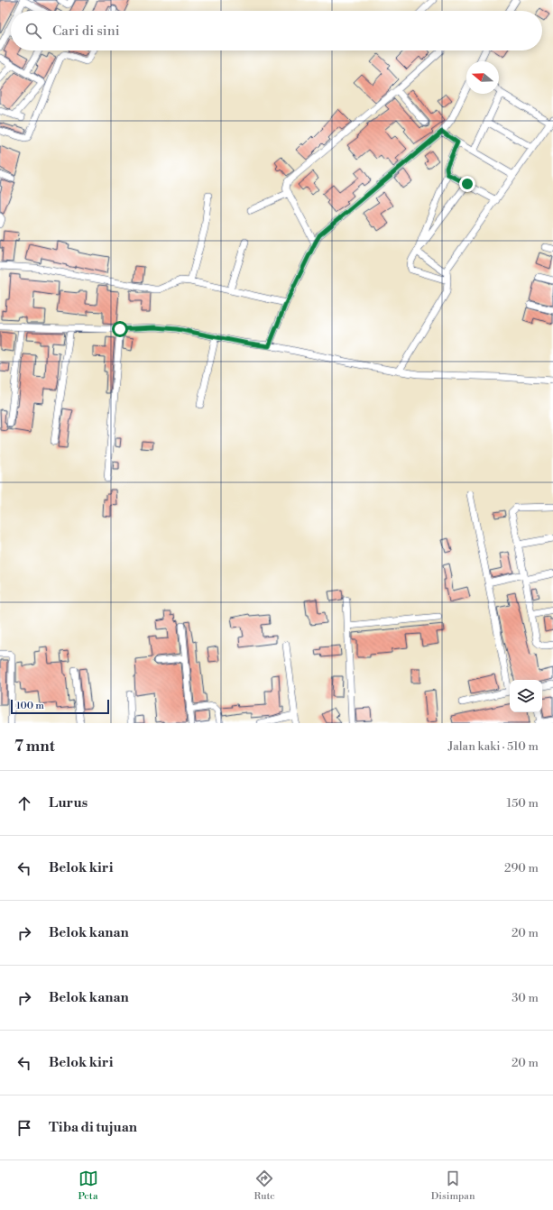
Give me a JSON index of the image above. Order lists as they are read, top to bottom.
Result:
{
  "scale_bar": "100 m",
  "north": "left",
  "page": {
    "search": "Cari di sini",
    "scale": "100 m",
    "heading": ["7 mnt", "Jalan kaki · 510 m"],
    "list": [
      ["Lurus", "150 m"],
      ["Belok kiri", "290 m"],
      ["Belok kanan", "20 m"],
      ["Belok kanan", "30 m"],
      ["Belok kiri", "20 m"],
      "Tiba di tujuan"
    ],
    "nav": ["Peta", "Rute", "Disimpan"]
  }
}
